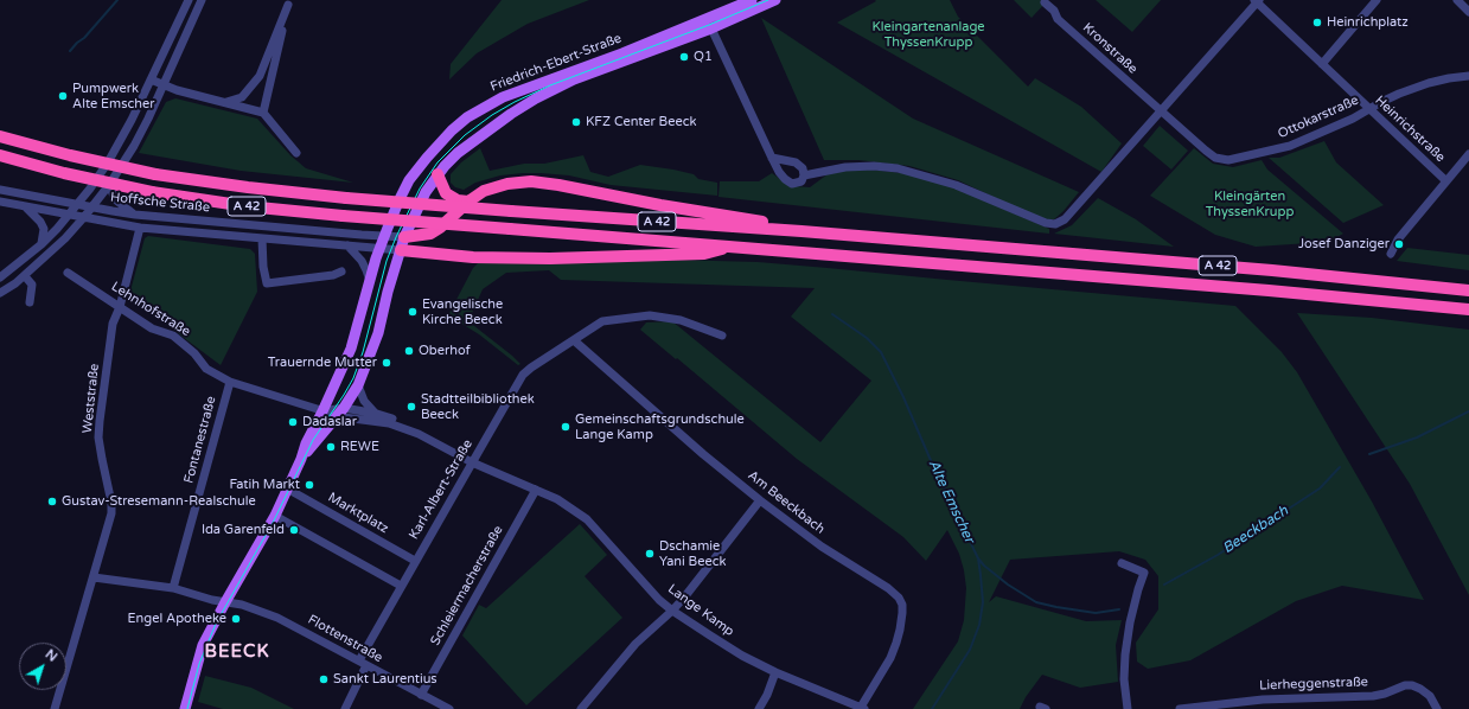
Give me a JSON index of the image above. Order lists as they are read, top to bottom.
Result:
{
  "streets": {
    "highway": ["A 42"],
    "main road": ["Friedrich-Ebert-Straße"],
    "street": [
      "Kronstraße",
      "Ottokarstraße",
      "Heinrichstraße",
      "Hoffsche Straße",
      "Lehnhofstraße",
      "Weststraße",
      "Fontanestraße",
      "Karl-Albert-Straße",
      "Am Beeckbach",
      "Marktplatz",
      "Schleiermacherstraße",
      "Lange Kamp",
      "Flottenstraße",
      "Lierheggenstraße"
    ]
  },
  "crossings": [
    ["Kronstraße", "Ottokarstraße"],
    ["Friedrich-Ebert-Straße", "Hoffsche Straße"],
    ["Friedrich-Ebert-Straße", "Lehnhofstraße"],
    ["Friedrich-Ebert-Straße", "Marktplatz"],
    ["Friedrich-Ebert-Straße", "Lange Kamp"],
    ["Friedrich-Ebert-Straße", "Flottenstraße"],
    ["Ottokarstraße", "Heinrichstraße"],
    ["Hoffsche Straße", "Weststraße"],
    ["Lehnhofstraße", "Weststraße"],
    ["Lehnhofstraße", "Fontanestraße"],
    ["Lehnhofstraße", "Lange Kamp"],
    ["Weststraße", "Flottenstraße"],
    ["Fontanestraße", "Flottenstraße"],
    ["Karl-Albert-Straße", "Am Beeckbach"],
    ["Karl-Albert-Straße", "Marktplatz"],
    ["Karl-Albert-Straße", "Lange Kamp"],
    ["Karl-Albert-Straße", "Flottenstraße"],
    ["Am Beeckbach", "Lange Kamp"],
    ["Schleiermacherstraße", "Lange Kamp"],
    ["Schleiermacherstraße", "Flottenstraße"]
  ],
  "districts": ["BEECK"],
  "water": ["Alte Emscher", "Beeckbach"],
  "parks": ["Kleingartenanlage ThyssenKrupp", "Kleingärten ThyssenKrupp"],
  "places": [
    "Heinrichplatz",
    "Q1",
    "Pumpwerk Alte Emscher",
    "KFZ Center Beeck",
    "Josef Danziger",
    "Evangelische Kirche Beeck",
    "Oberhof",
    "Trauernde Mutter",
    "Stadtteilbibliothek Beeck",
    "Dadaslar",
    "Gemeinschaftsgrundschule Lange Kamp",
    "REWE",
    "Fatih Markt",
    "Gustav-Stresemann-Realschule",
    "Ida Garenfeld",
    "Dschamie Yani Beeck",
    "Engel Apotheke",
    "Sankt Laurentius"
  ],
  "north": "top right"
}
